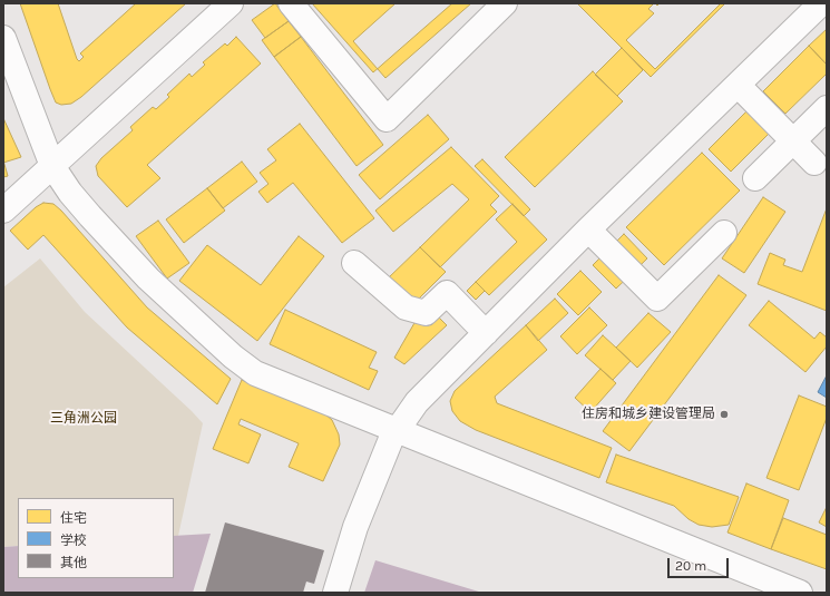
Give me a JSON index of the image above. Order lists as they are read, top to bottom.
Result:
{
  "parks": ["三角洲公园"],
  "places": ["住房和城乡建设管理局"],
  "legend": ["住宅", "学校", "其他"],
  "scale_bar": "20 m"
}
